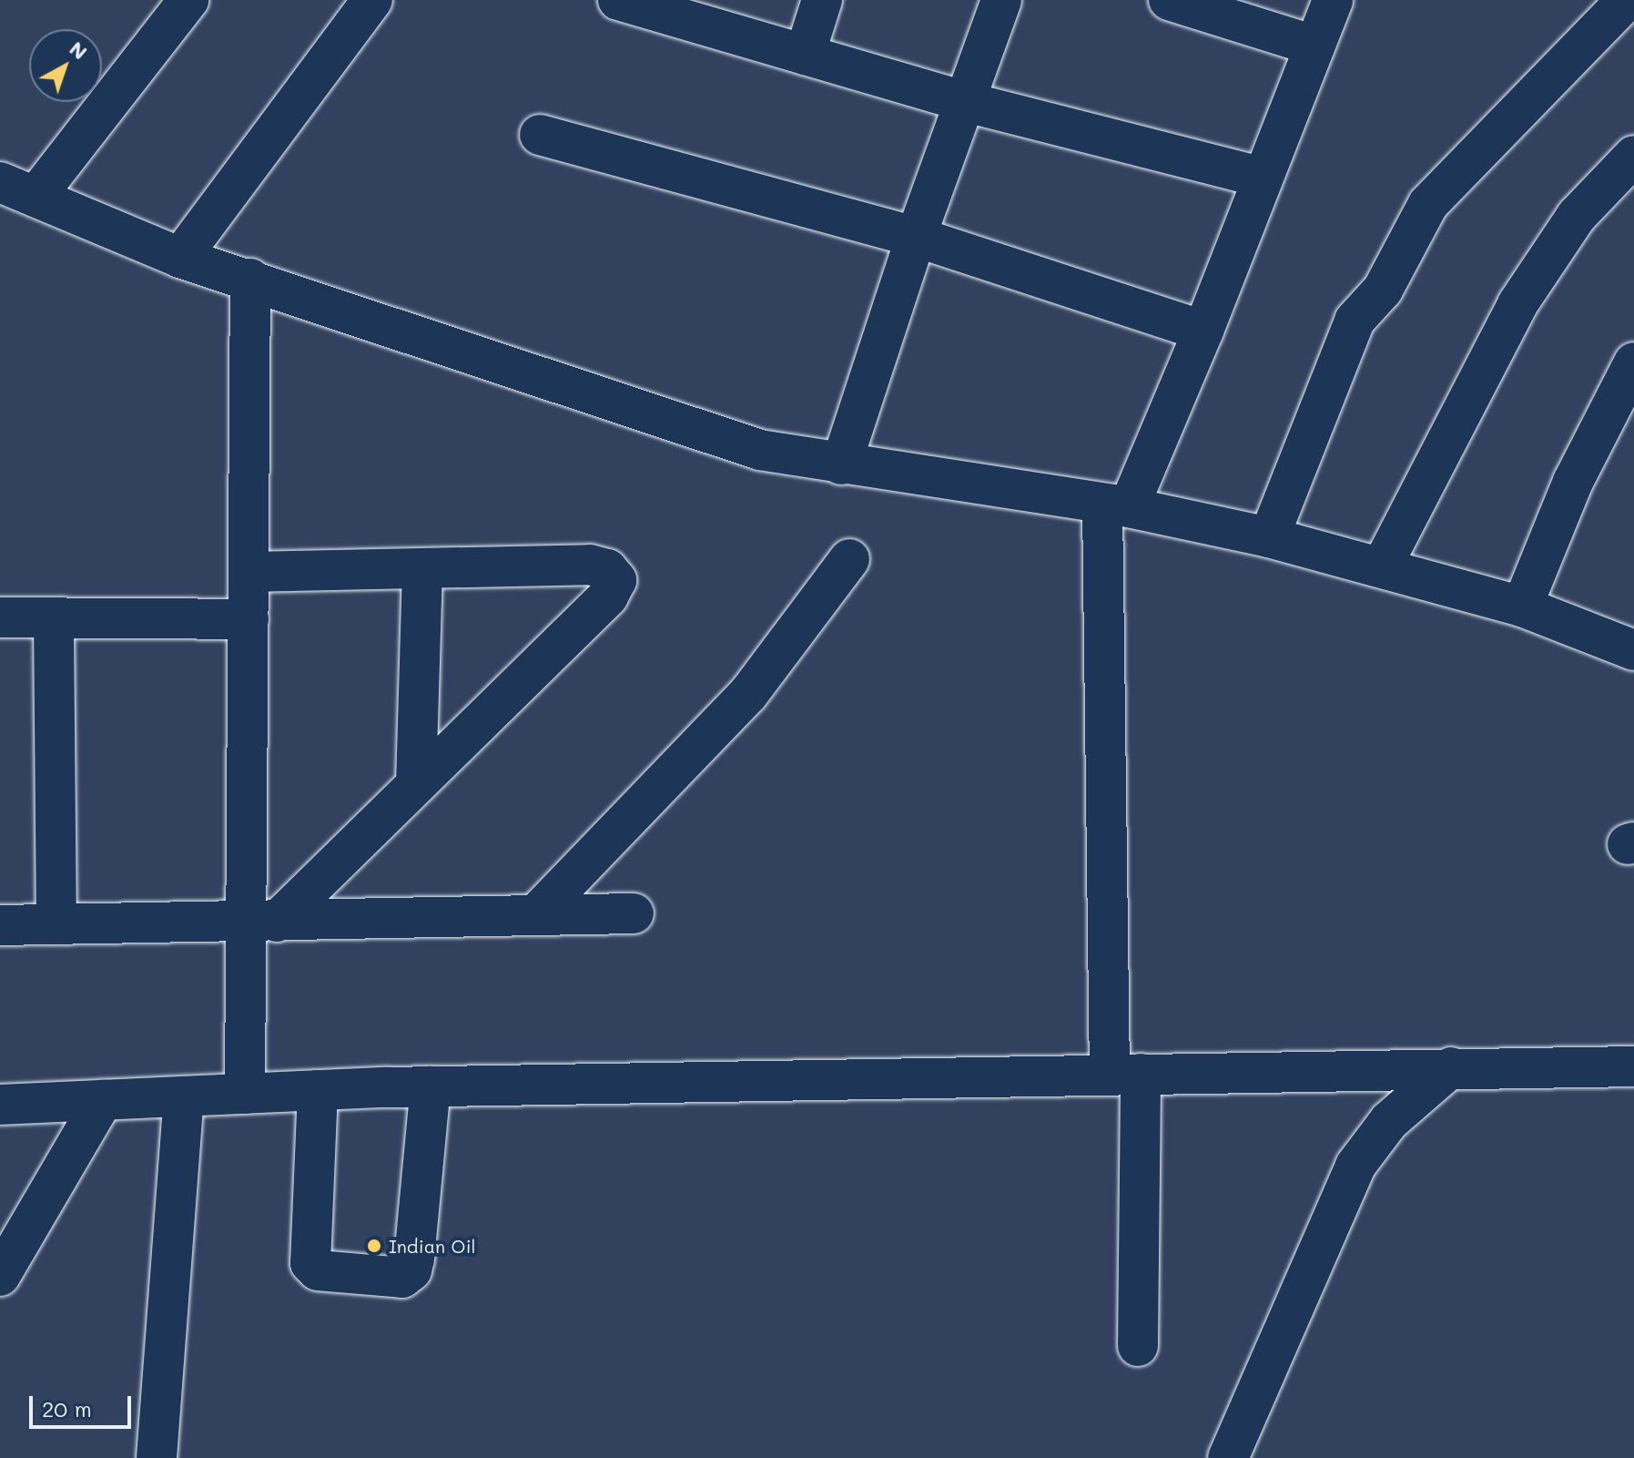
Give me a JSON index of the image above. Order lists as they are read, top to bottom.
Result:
{
  "places": ["Indian Oil"],
  "scale_bar": "20 m",
  "north": "top right"
}
